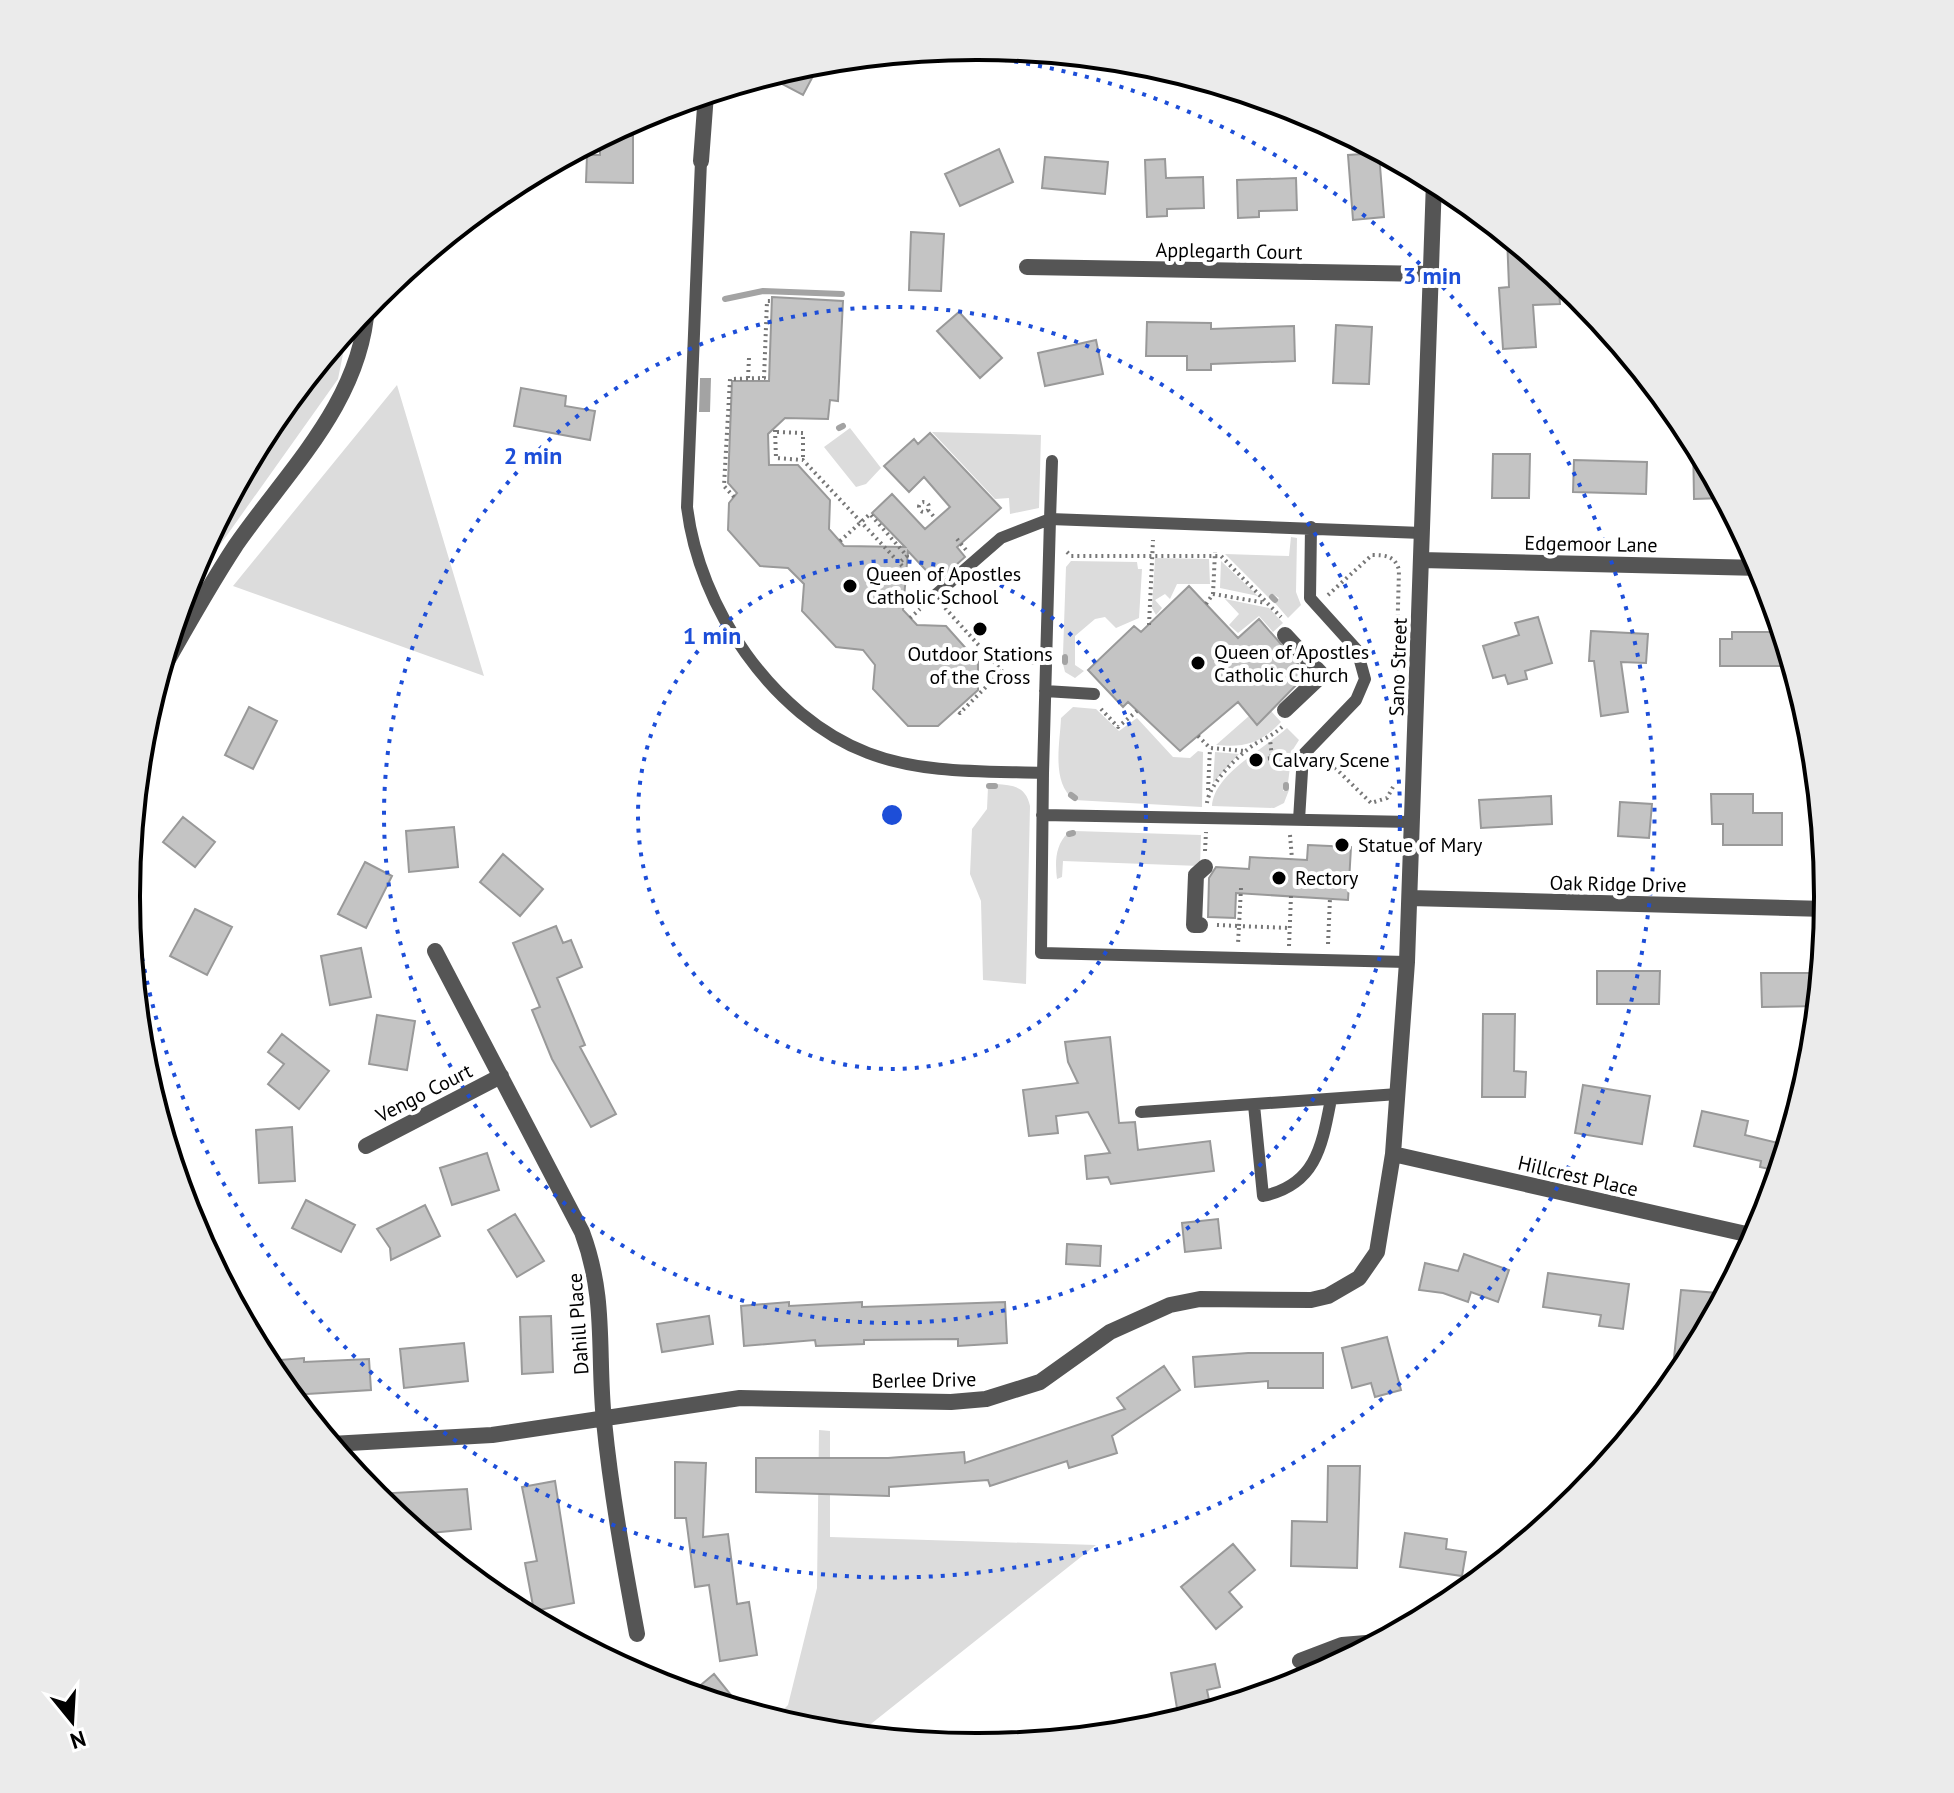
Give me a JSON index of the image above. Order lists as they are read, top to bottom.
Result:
{
  "streets": {
    "street": [
      "Applegarth Court",
      "Edgemoor Lane",
      "Sano Street",
      "Oak Ridge Drive",
      "Vengo Court",
      "Hillcrest Place",
      "Dahill Place",
      "Berlee Drive"
    ]
  },
  "crossings": [
    ["Applegarth Court", "Sano Street"],
    ["Edgemoor Lane", "Sano Street"],
    ["Sano Street", "Oak Ridge Drive"],
    ["Sano Street", "Hillcrest Place"],
    ["Sano Street", "Berlee Drive"],
    ["Vengo Court", "Dahill Place"],
    ["Hillcrest Place", "Berlee Drive"],
    ["Dahill Place", "Berlee Drive"]
  ],
  "places": [
    "Queen of Apostles Catholic School",
    "Outdoor Stations of the Cross",
    "Queen of Apostles Catholic Church",
    "Calvary Scene",
    "Statue of Mary",
    "Rectory"
  ],
  "north": "bottom",
  "rings": ["3 min", "2 min", "1 min"]
}
